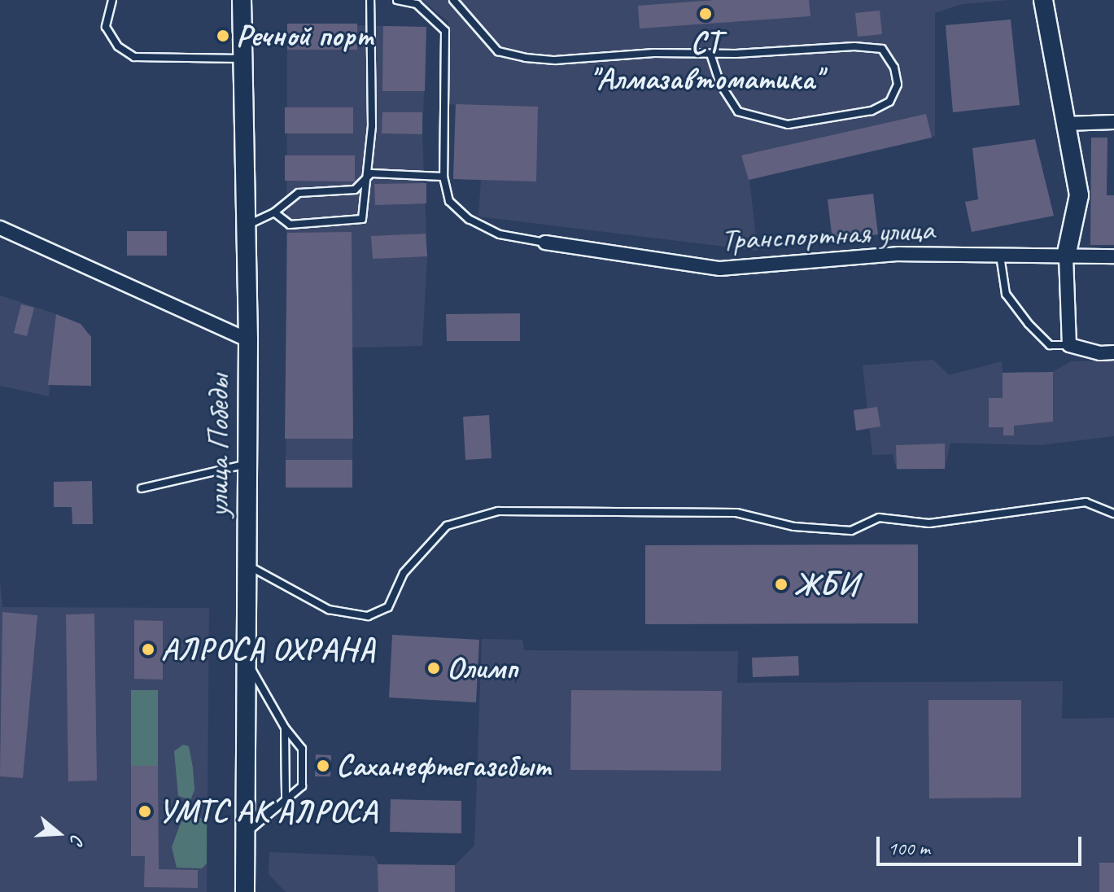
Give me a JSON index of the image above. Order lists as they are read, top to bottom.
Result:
{
  "streets": {
    "main road": ["улица Победы"],
    "street": ["Транспортная улица"]
  },
  "places": [
    "СТ \"Алмазавтоматика\"",
    "Речной порт",
    "ЖБИ",
    "АЛРОСА ОХРАНА",
    "Олимп",
    "Саханефтегазсбыт",
    "УМТС АК АЛРОСА"
  ],
  "scale_bar": "100 m",
  "north": "right"
}
